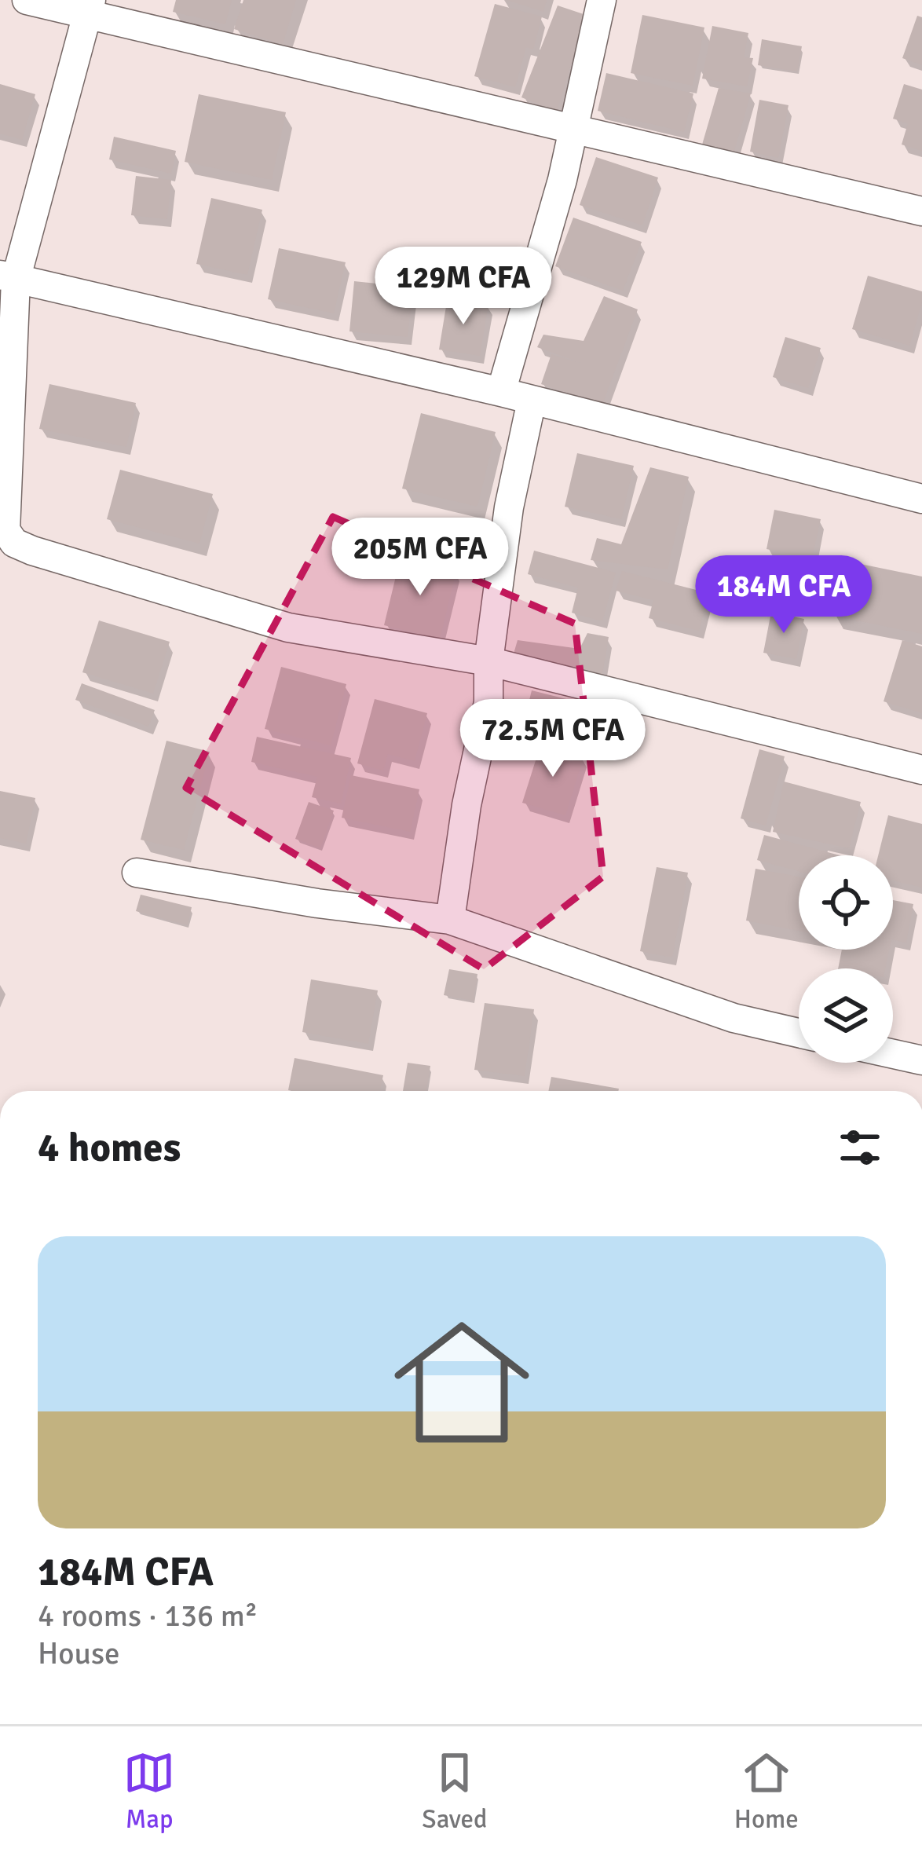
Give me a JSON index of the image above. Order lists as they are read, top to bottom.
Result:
{
  "page": {
    "price": [
      "129M CFA",
      "205M CFA",
      "184M CFA",
      "72.5M CFA"
    ],
    "heading": "4 homes",
    "list": [
      {
        "name": "184M CFA",
        "note": "4 rooms · 136 m² · House"
      }
    ],
    "tabs": ["Map", "Saved", "Home"]
  }
}
